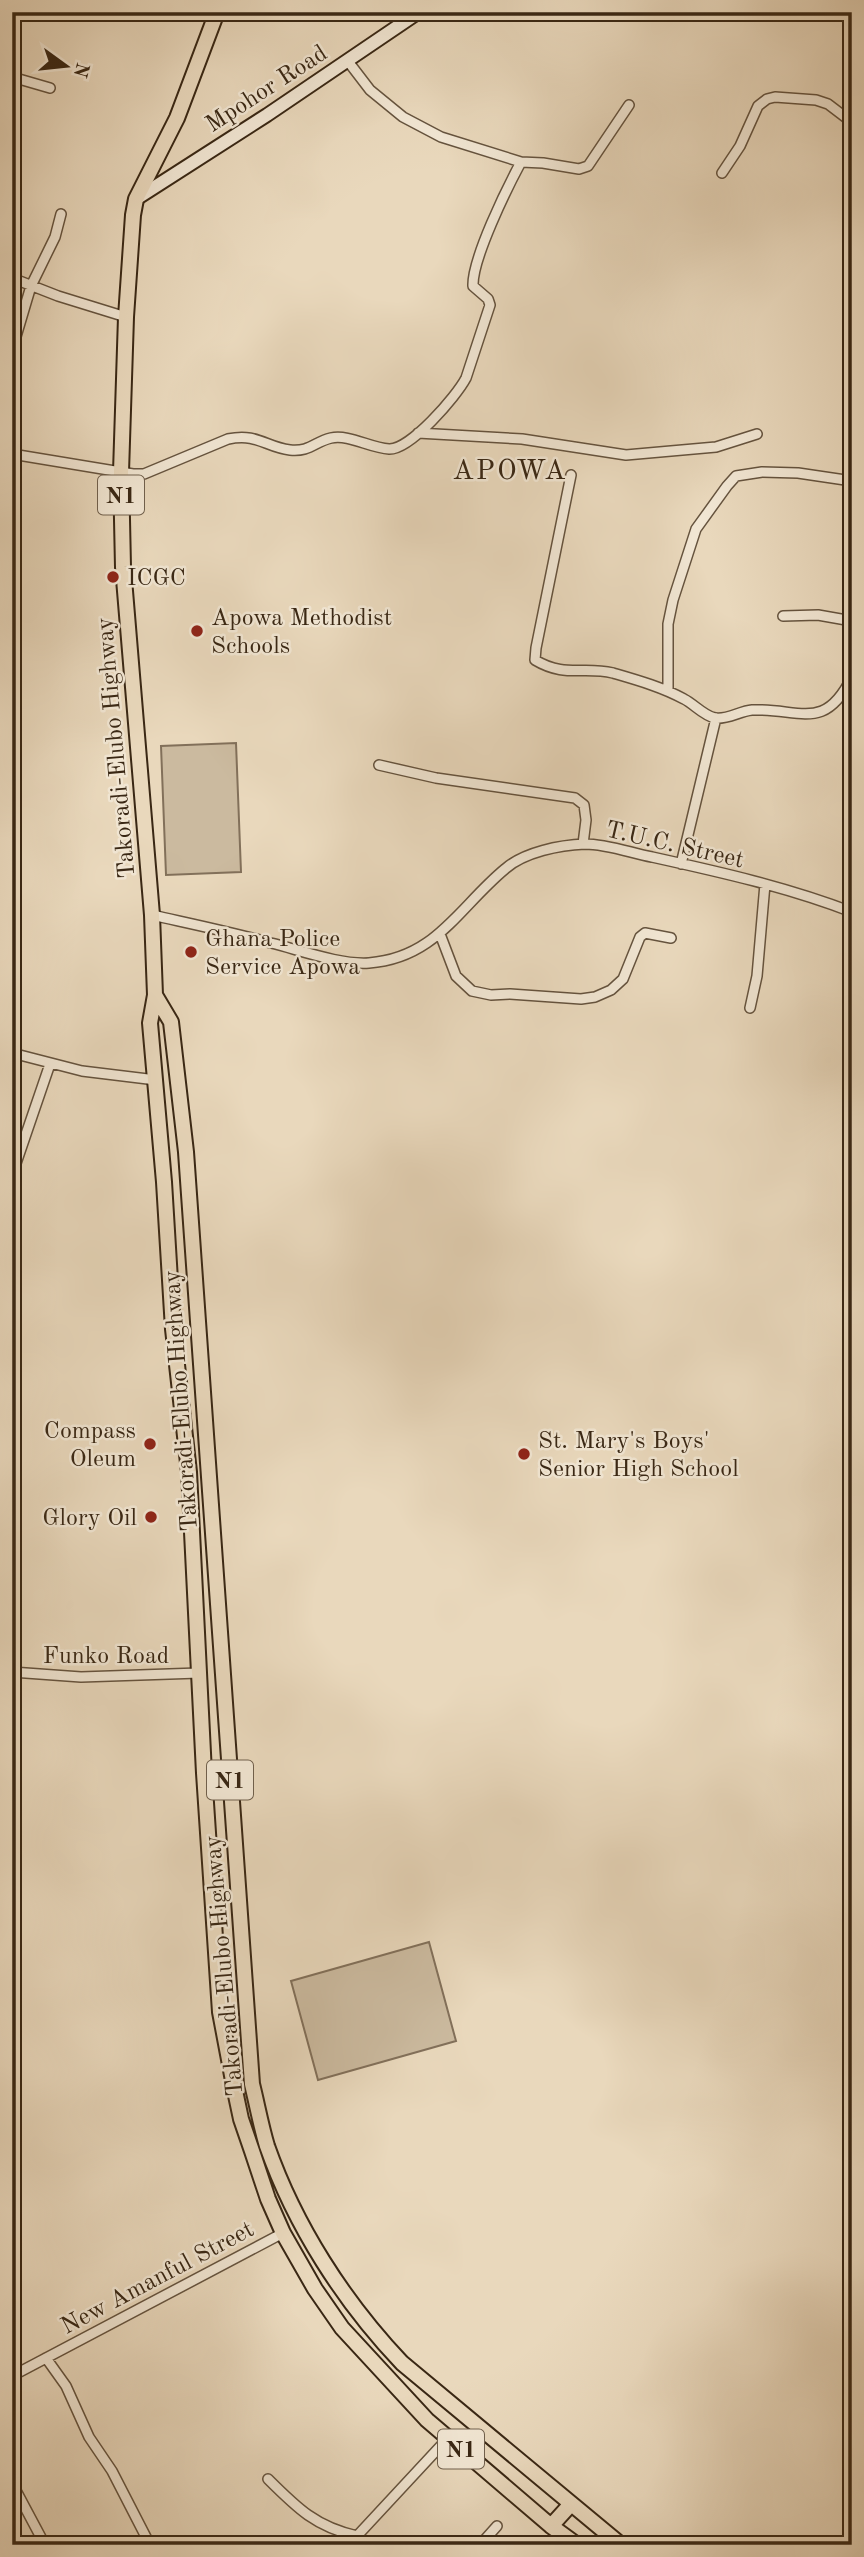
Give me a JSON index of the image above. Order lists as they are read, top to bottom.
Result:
{
  "streets": {
    "highway": ["N1", "Takoradi-Elubo Highway"],
    "main road": ["Mpohor Road"],
    "street": ["T.U.C. Street", "Funko Road", "New Amanful Street"]
  },
  "crossings": [
    ["Mpohor Road", "Takoradi-Elubo Highway"],
    ["Takoradi-Elubo Highway", "T.U.C. Street"],
    ["Takoradi-Elubo Highway", "Funko Road"],
    ["Takoradi-Elubo Highway", "New Amanful Street"]
  ],
  "districts": ["APOWA"],
  "places": [
    "ICGC",
    "Apowa Methodist Schools",
    "Ghana Police Service Apowa",
    "Compass Oleum",
    "St. Mary's Boys' Senior High School",
    "Glory Oil"
  ],
  "north": "right"
}
